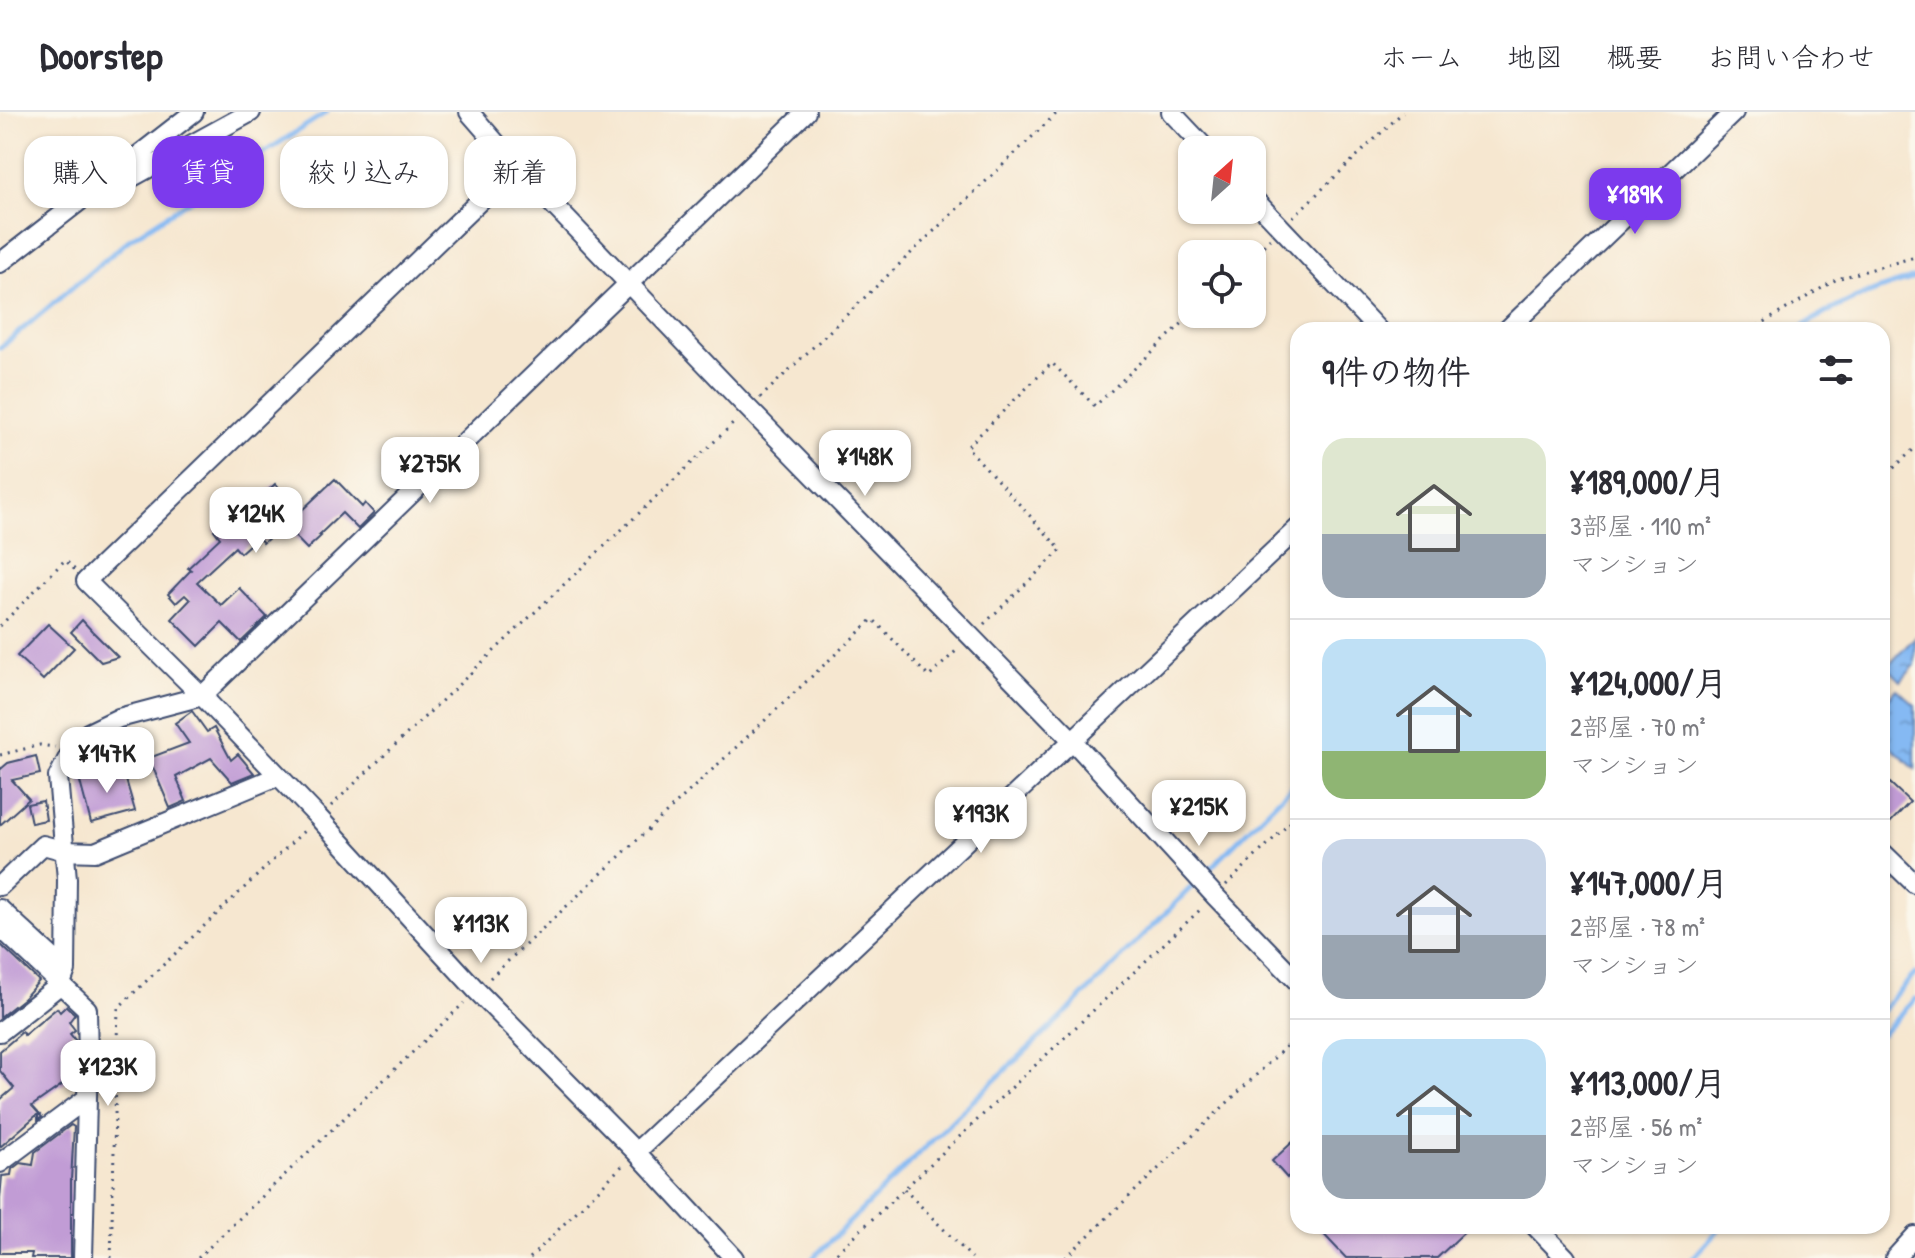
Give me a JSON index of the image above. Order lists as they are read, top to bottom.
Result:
{
  "north": "top right",
  "page": {
    "header": "Doorstep",
    "nav": [
      "ホーム",
      "地図",
      "概要",
      "お問い合わせ"
    ],
    "chip": [
      "購入",
      "賃貸",
      "絞り込み",
      "新着"
    ],
    "price": [
      "¥189K",
      "¥148K",
      "¥275K",
      "¥124K",
      "¥147K",
      "¥215K",
      "¥193K",
      "¥113K",
      "¥123K"
    ],
    "heading": "9件の物件",
    "list": [
      {
        "name": "¥189,000/月",
        "note": "3部屋 · 110 m² · マンション"
      },
      {
        "name": "¥124,000/月",
        "note": "2部屋 · 70 m² · マンション"
      },
      {
        "name": "¥147,000/月",
        "note": "2部屋 · 78 m² · マンション"
      },
      {
        "name": "¥113,000/月",
        "note": "2部屋 · 56 m² · マンション"
      }
    ]
  }
}
